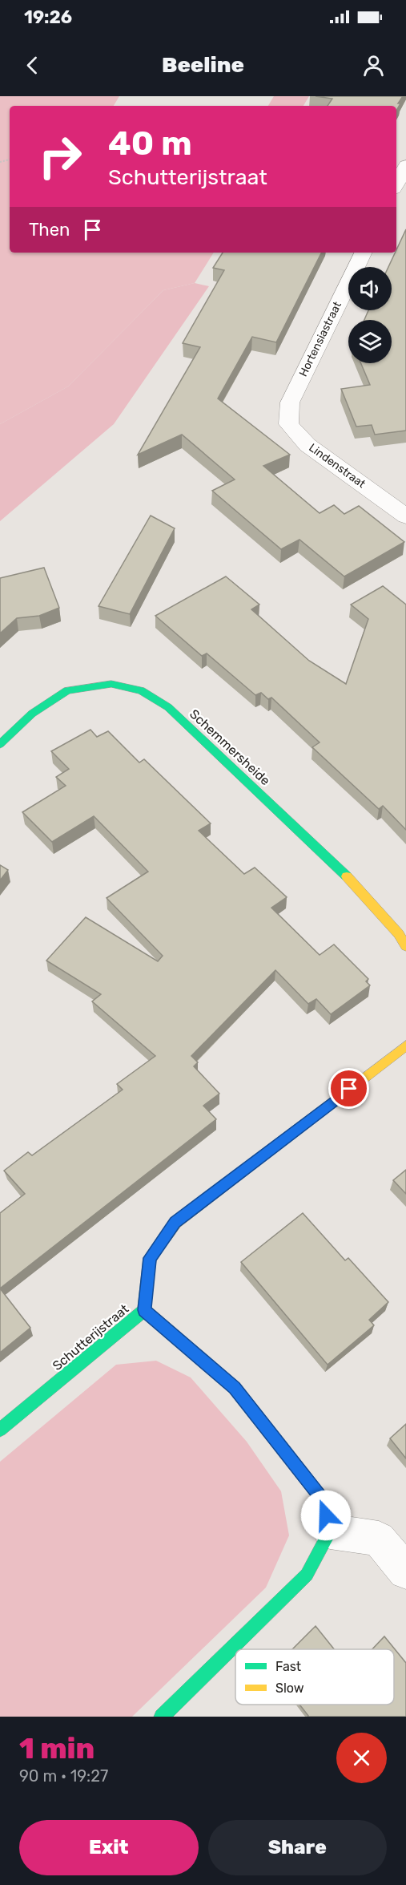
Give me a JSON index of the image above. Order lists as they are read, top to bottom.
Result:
{
  "streets": {
    "street": [
      "Hortensiastraat",
      "Lindenstraat",
      "Schemmersheide",
      "Schutterijstraat"
    ]
  },
  "crossings": [
    ["Hortensiastraat", "Lindenstraat"]
  ],
  "legend": ["Fast", "Slow"],
  "page": {
    "status": "19:26",
    "header": "Beeline",
    "turn": ["40 m", "Schutterijstraat"],
    "then": "Then",
    "heading": ["1 min", "90 m · 19:27"],
    "buttons": ["Exit", "Share"]
  }
}
